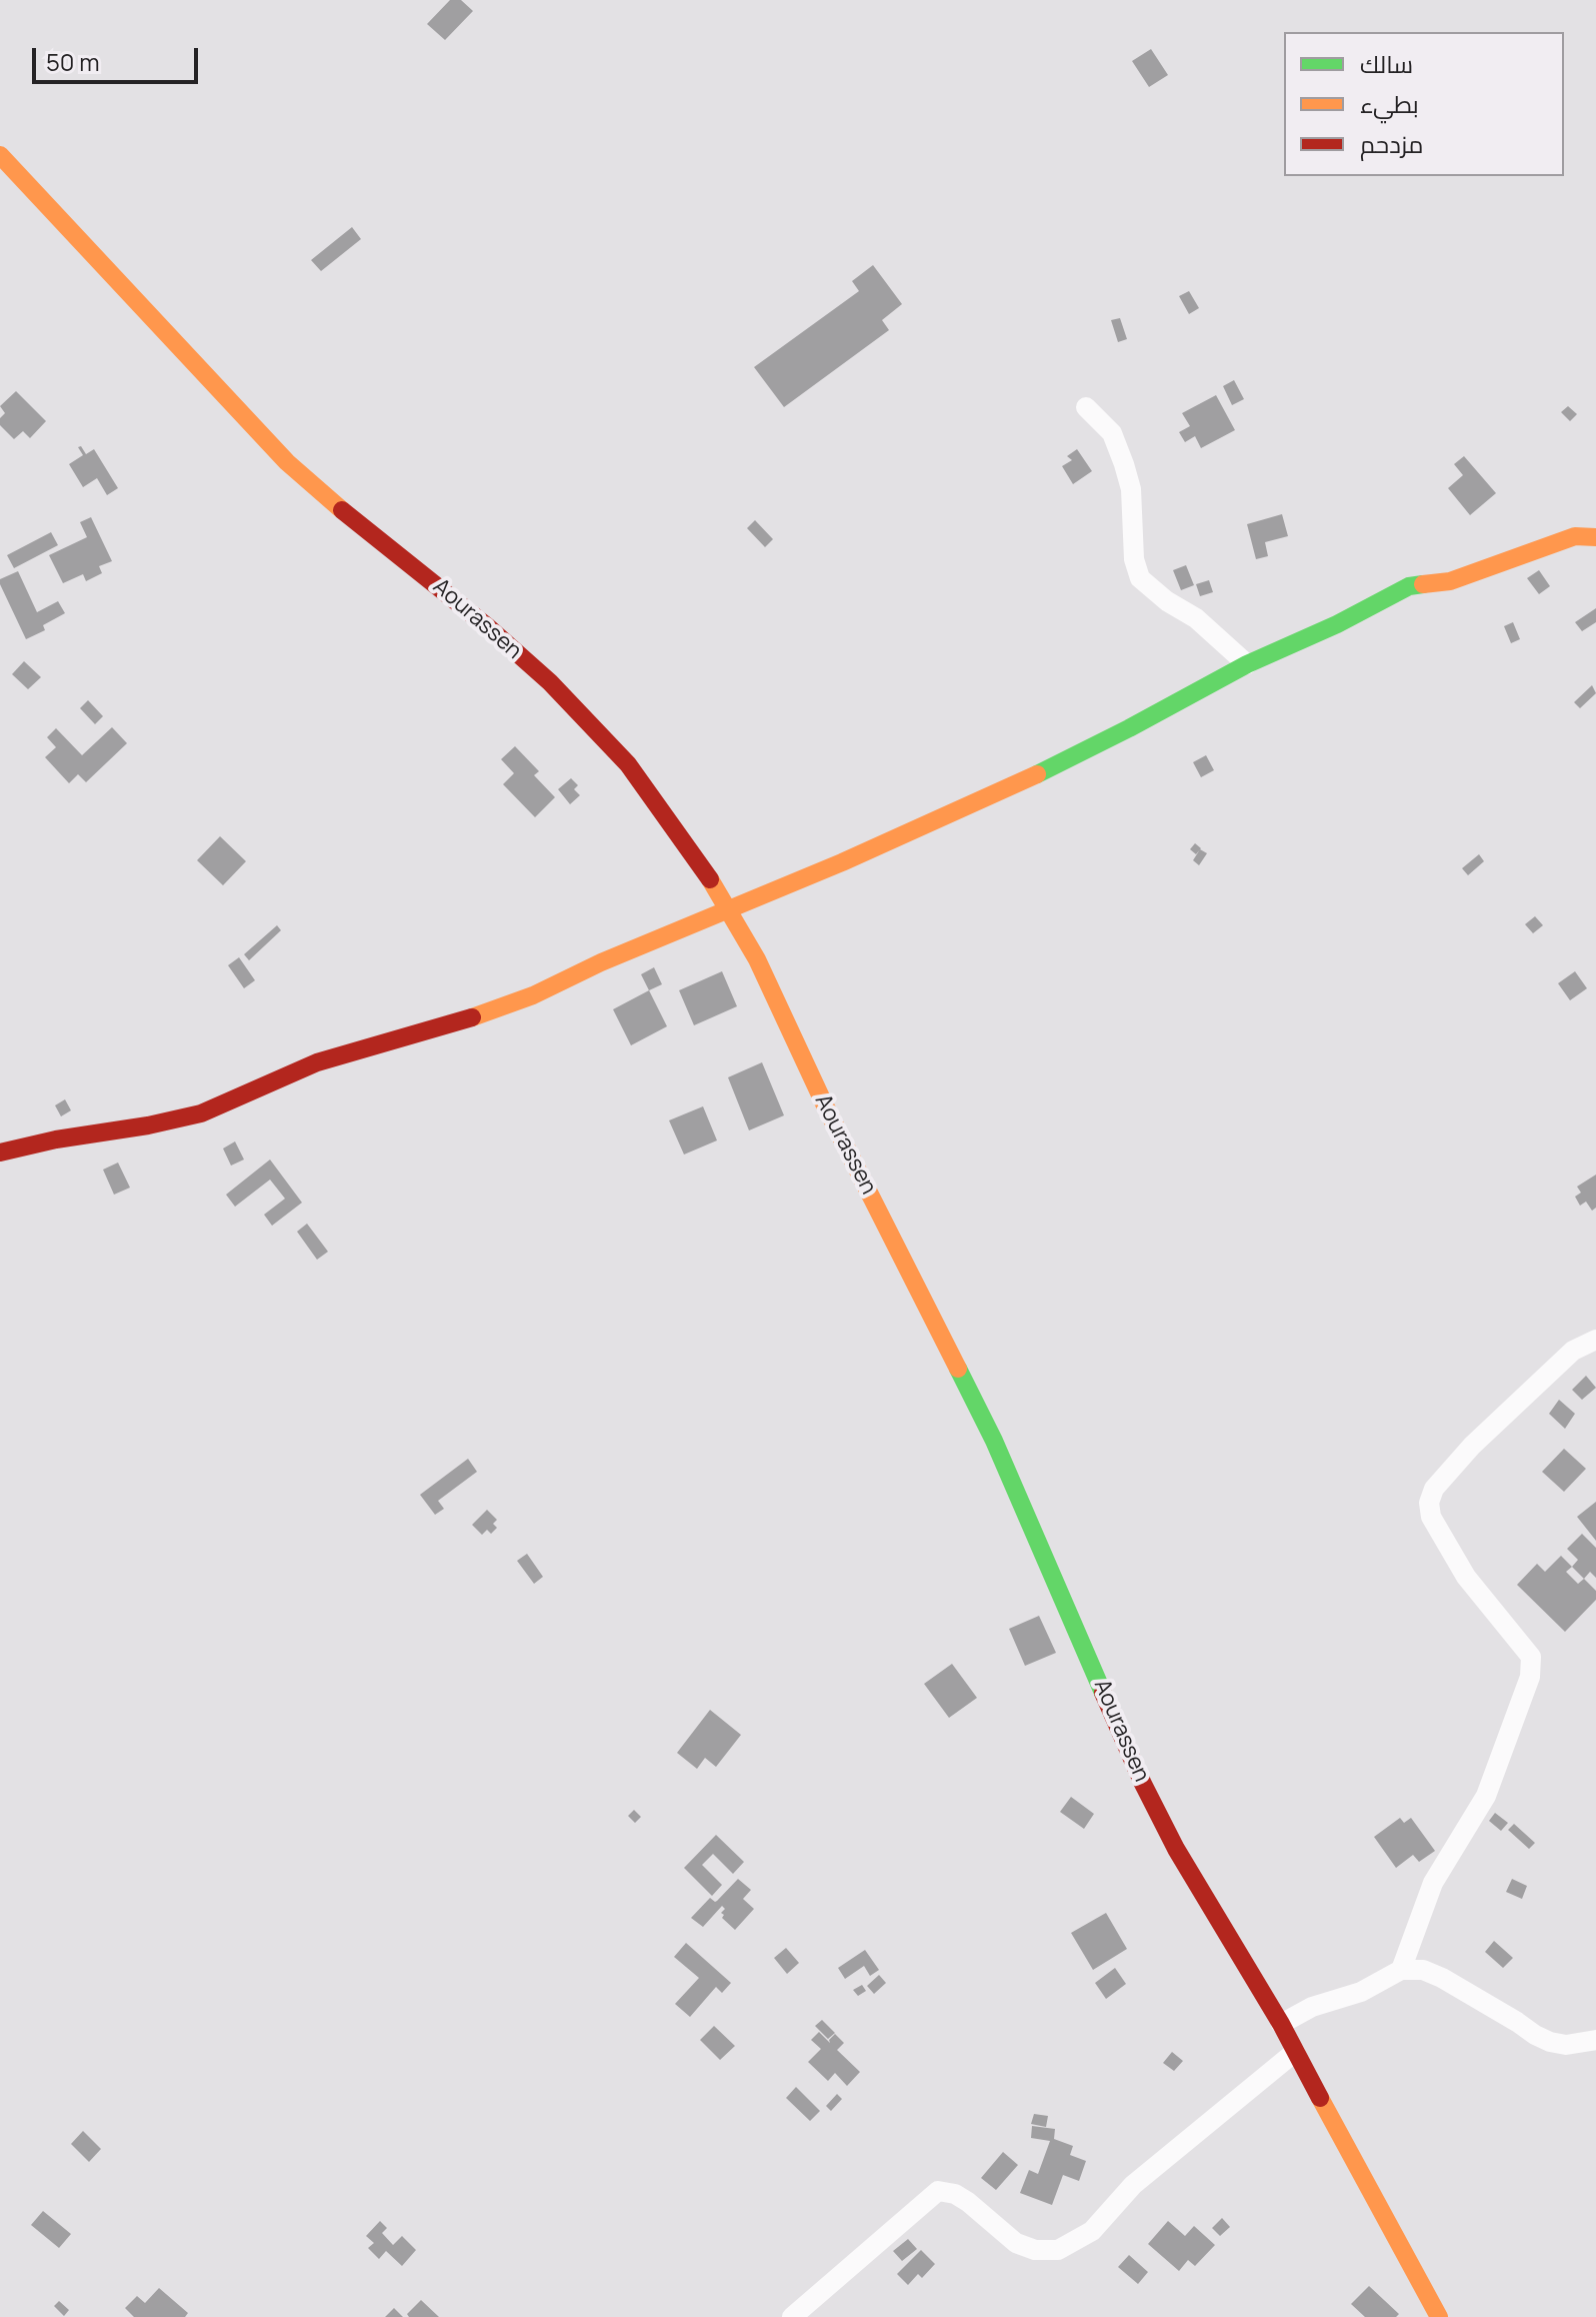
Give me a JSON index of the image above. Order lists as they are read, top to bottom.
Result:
{
  "streets": {
    "street": ["Aourassen"]
  },
  "legend": ["سالك", "بطيء", "مزدحم"],
  "scale_bar": "50 m"
}
